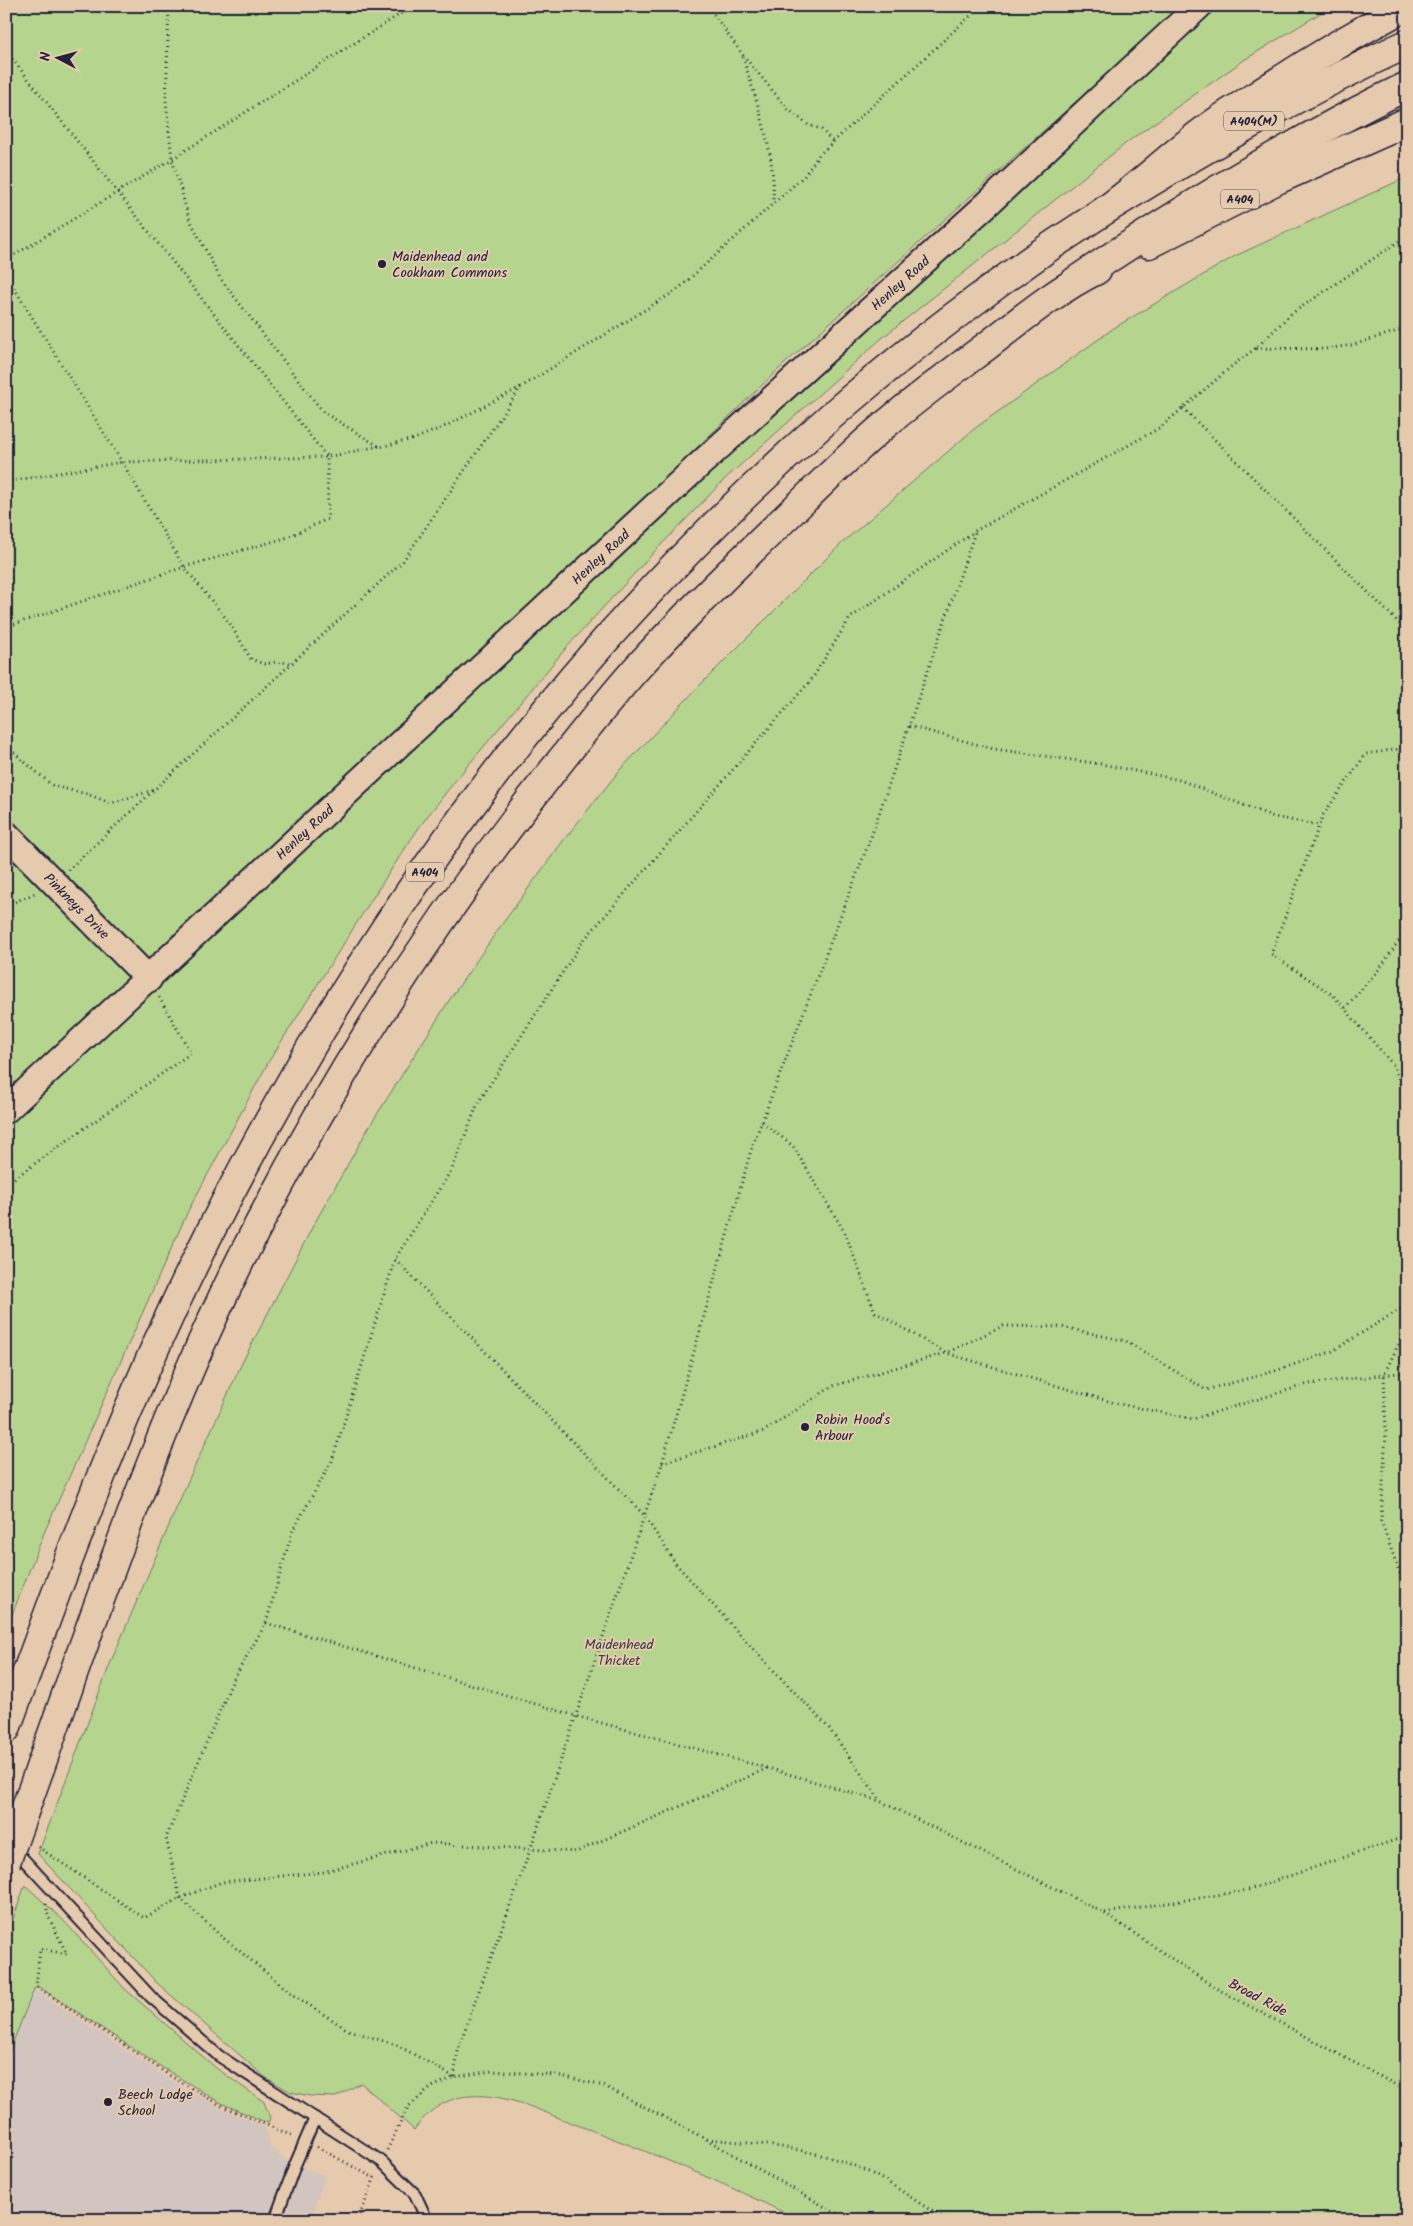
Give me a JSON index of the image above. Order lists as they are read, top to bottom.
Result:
{
  "streets": {
    "highway": ["A404(M)", "A404"],
    "street": ["Henley Road", "Pinkneys Drive"],
    "path": ["Broad Ride"]
  },
  "crossings": [
    ["A404(M)", "A404"],
    ["Henley Road", "Pinkneys Drive"]
  ],
  "parks": ["Maidenhead Thicket"],
  "places": ["Maidenhead and Cookham Commons", "Robin Hood's Arbour", "Beech Lodge School"],
  "north": "left"
}
